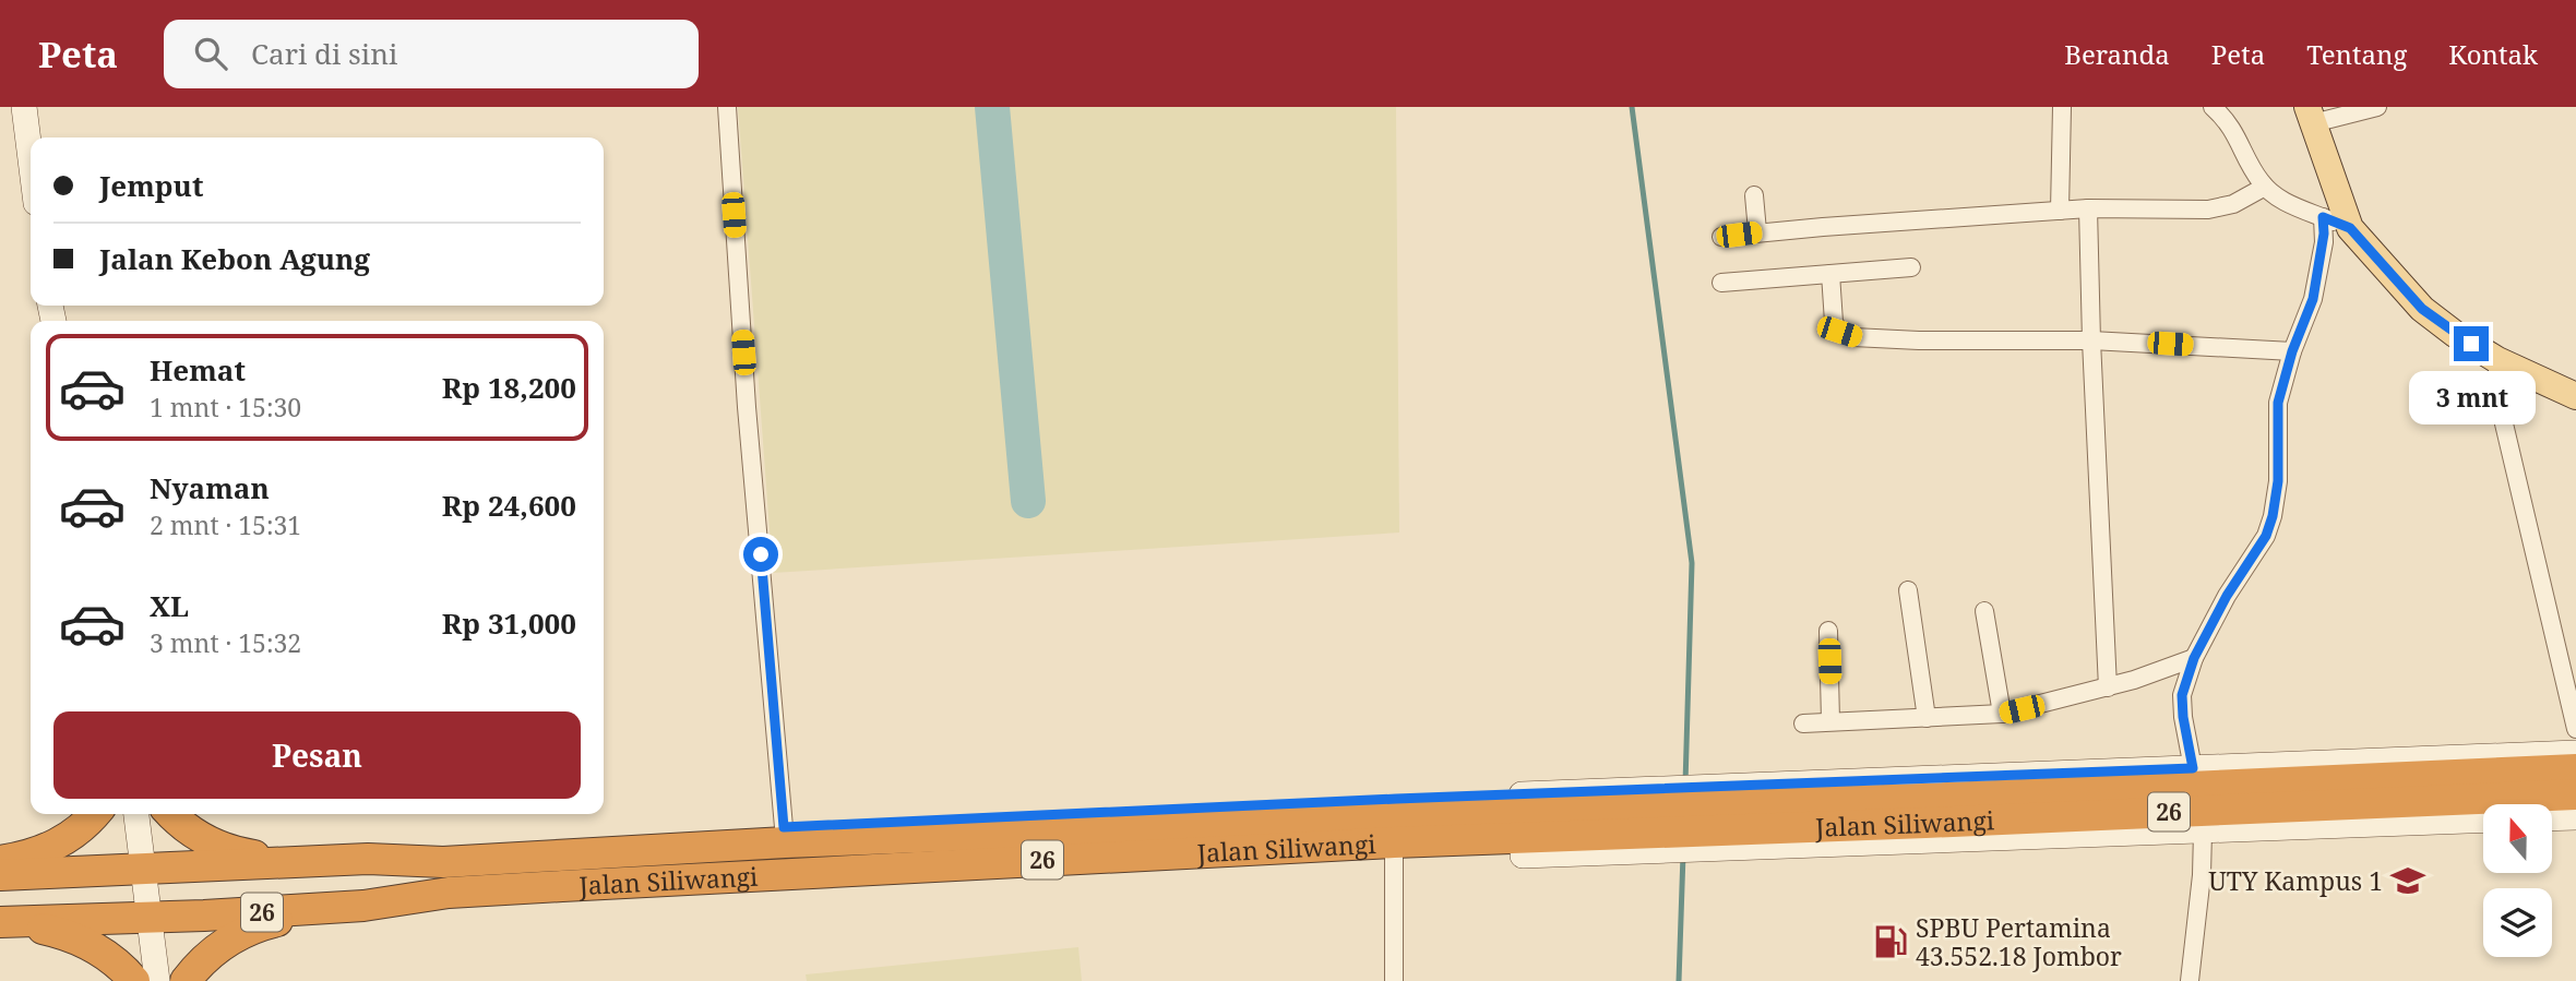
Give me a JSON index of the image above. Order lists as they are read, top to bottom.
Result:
{
  "streets": {
    "highway": ["26", "Jalan Siliwangi"]
  },
  "places": {
    "school or university": ["UTY Kampus 1"],
    "fuel station": ["SPBU Pertamina 43.552.18 Jombor"]
  },
  "north": "top",
  "page": {
    "header": "Peta",
    "search": "Cari di sini",
    "nav": [
      "Beranda",
      "Peta",
      "Tentang",
      "Kontak"
    ],
    "banner": ["Jemput", "Jalan Kebon Agung"],
    "list": [
      {
        "name": "Hemat",
        "note": "1 mnt · 15:30",
        "value": "Rp 18,200"
      },
      {
        "name": "Nyaman",
        "note": "2 mnt · 15:31",
        "value": "Rp 24,600"
      },
      {
        "name": "XL",
        "note": "3 mnt · 15:32",
        "value": "Rp 31,000"
      }
    ],
    "bubble": "3 mnt",
    "buttons": "Pesan"
  }
}
